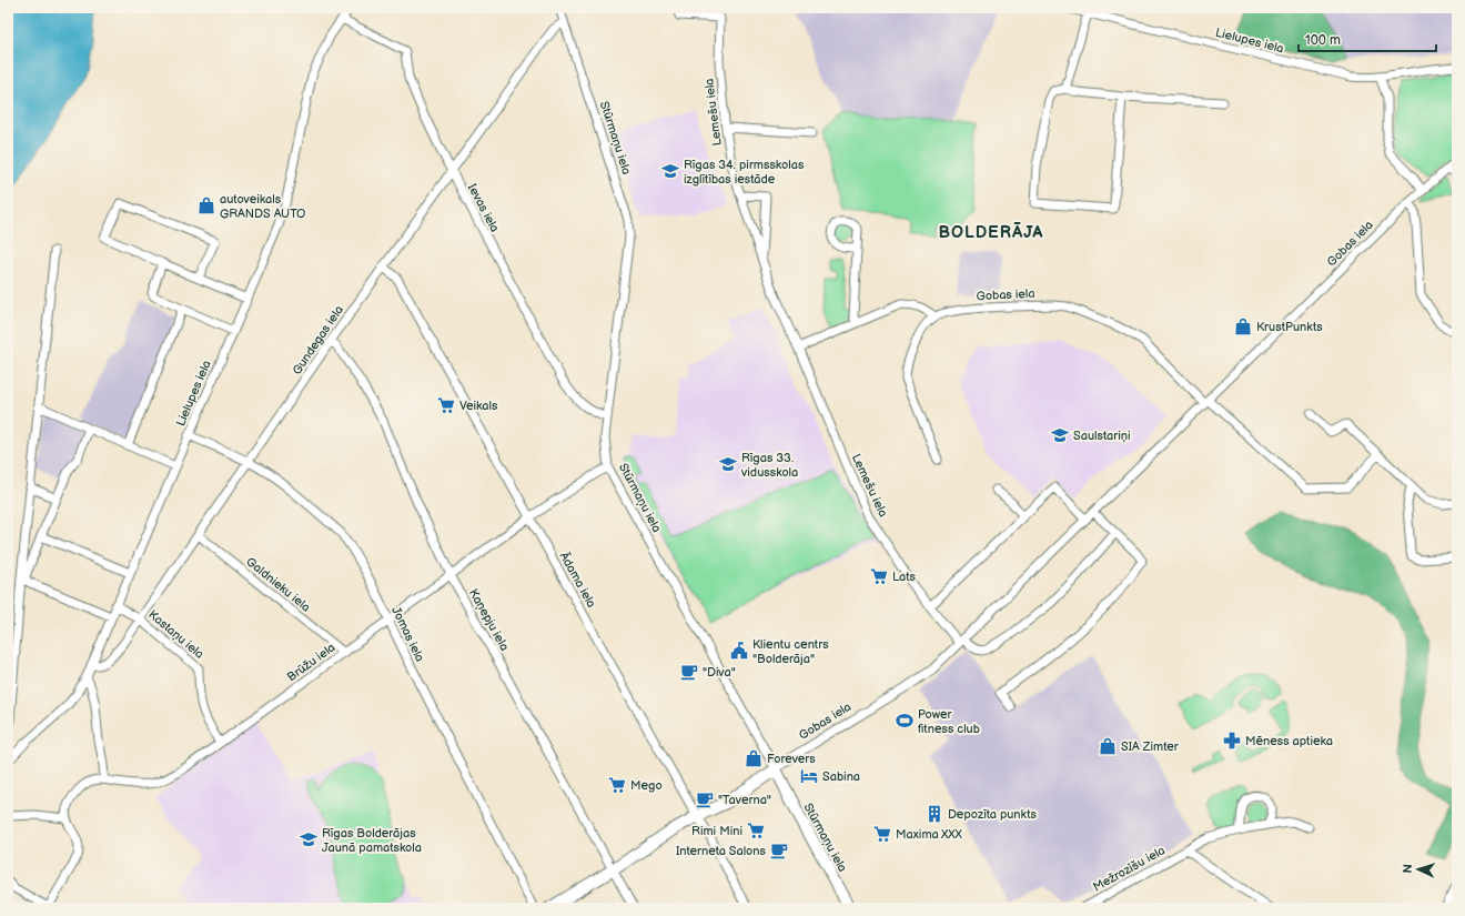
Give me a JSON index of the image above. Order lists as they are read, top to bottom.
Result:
{
  "streets": {
    "street": [
      "Lielupes iela",
      "Lemešu iela",
      "Stūrmaņu iela",
      "Ievas iela",
      "Gobas iela",
      "Gundegas iela",
      "Ādama iela",
      "Galdnieku iela",
      "Kaņepju iela",
      "Kastaņu iela",
      "Jomas iela",
      "Brūžu iela",
      "Mežrozīšu iela"
    ]
  },
  "crossings": [
    ["Lielupes iela", "Ievas iela"],
    ["Lielupes iela", "Gundegas iela"],
    ["Lielupes iela", "Kastaņu iela"],
    ["Lielupes iela", "Jomas iela"],
    ["Lemešu iela", "Gobas iela"],
    ["Stūrmaņu iela", "Ievas iela"],
    ["Stūrmaņu iela", "Gobas iela"],
    ["Stūrmaņu iela", "Gundegas iela"],
    ["Stūrmaņu iela", "Brūžu iela"],
    ["Ievas iela", "Gundegas iela"],
    ["Gobas iela", "Ādama iela"],
    ["Gobas iela", "Kaņepju iela"],
    ["Gundegas iela", "Ādama iela"],
    ["Gundegas iela", "Galdnieku iela"],
    ["Gundegas iela", "Kaņepju iela"],
    ["Gundegas iela", "Kastaņu iela"],
    ["Gundegas iela", "Jomas iela"],
    ["Ādama iela", "Brūžu iela"],
    ["Galdnieku iela", "Brūžu iela"],
    ["Kaņepju iela", "Brūžu iela"],
    ["Kastaņu iela", "Brūžu iela"],
    ["Jomas iela", "Brūžu iela"]
  ],
  "districts": ["BOLDERĀJA"],
  "places": {
    "school or university": [
      "Rīgas 34. pirmsskolas izglītības iestāde",
      "Saulstariņi",
      "Rīgas 33. vidusskola",
      "Rīgas Bolderājas Jaunā pamatskola"
    ],
    "shop": [
      "autoveikals GRANDS AUTO",
      "KrustPunkts",
      "SIA Zimter",
      "Forevers"
    ],
    "supermarket": [
      "Veikals",
      "Lats",
      "Mego",
      "Rimi Mini",
      "Maxima XXX"
    ],
    "public building": ["Klientu centrs \"Bolderāja\""],
    "cafe": ["\"Diva\"", "\"Taverna\"", "Interneta Salons"],
    "sports": ["Power fitness club"],
    "pharmacy": ["Mēness aptieka"],
    "hotel": ["Sabina"],
    "building": ["Depozīta punkts"]
  },
  "scale_bar": "100 m",
  "north": "left"
}
